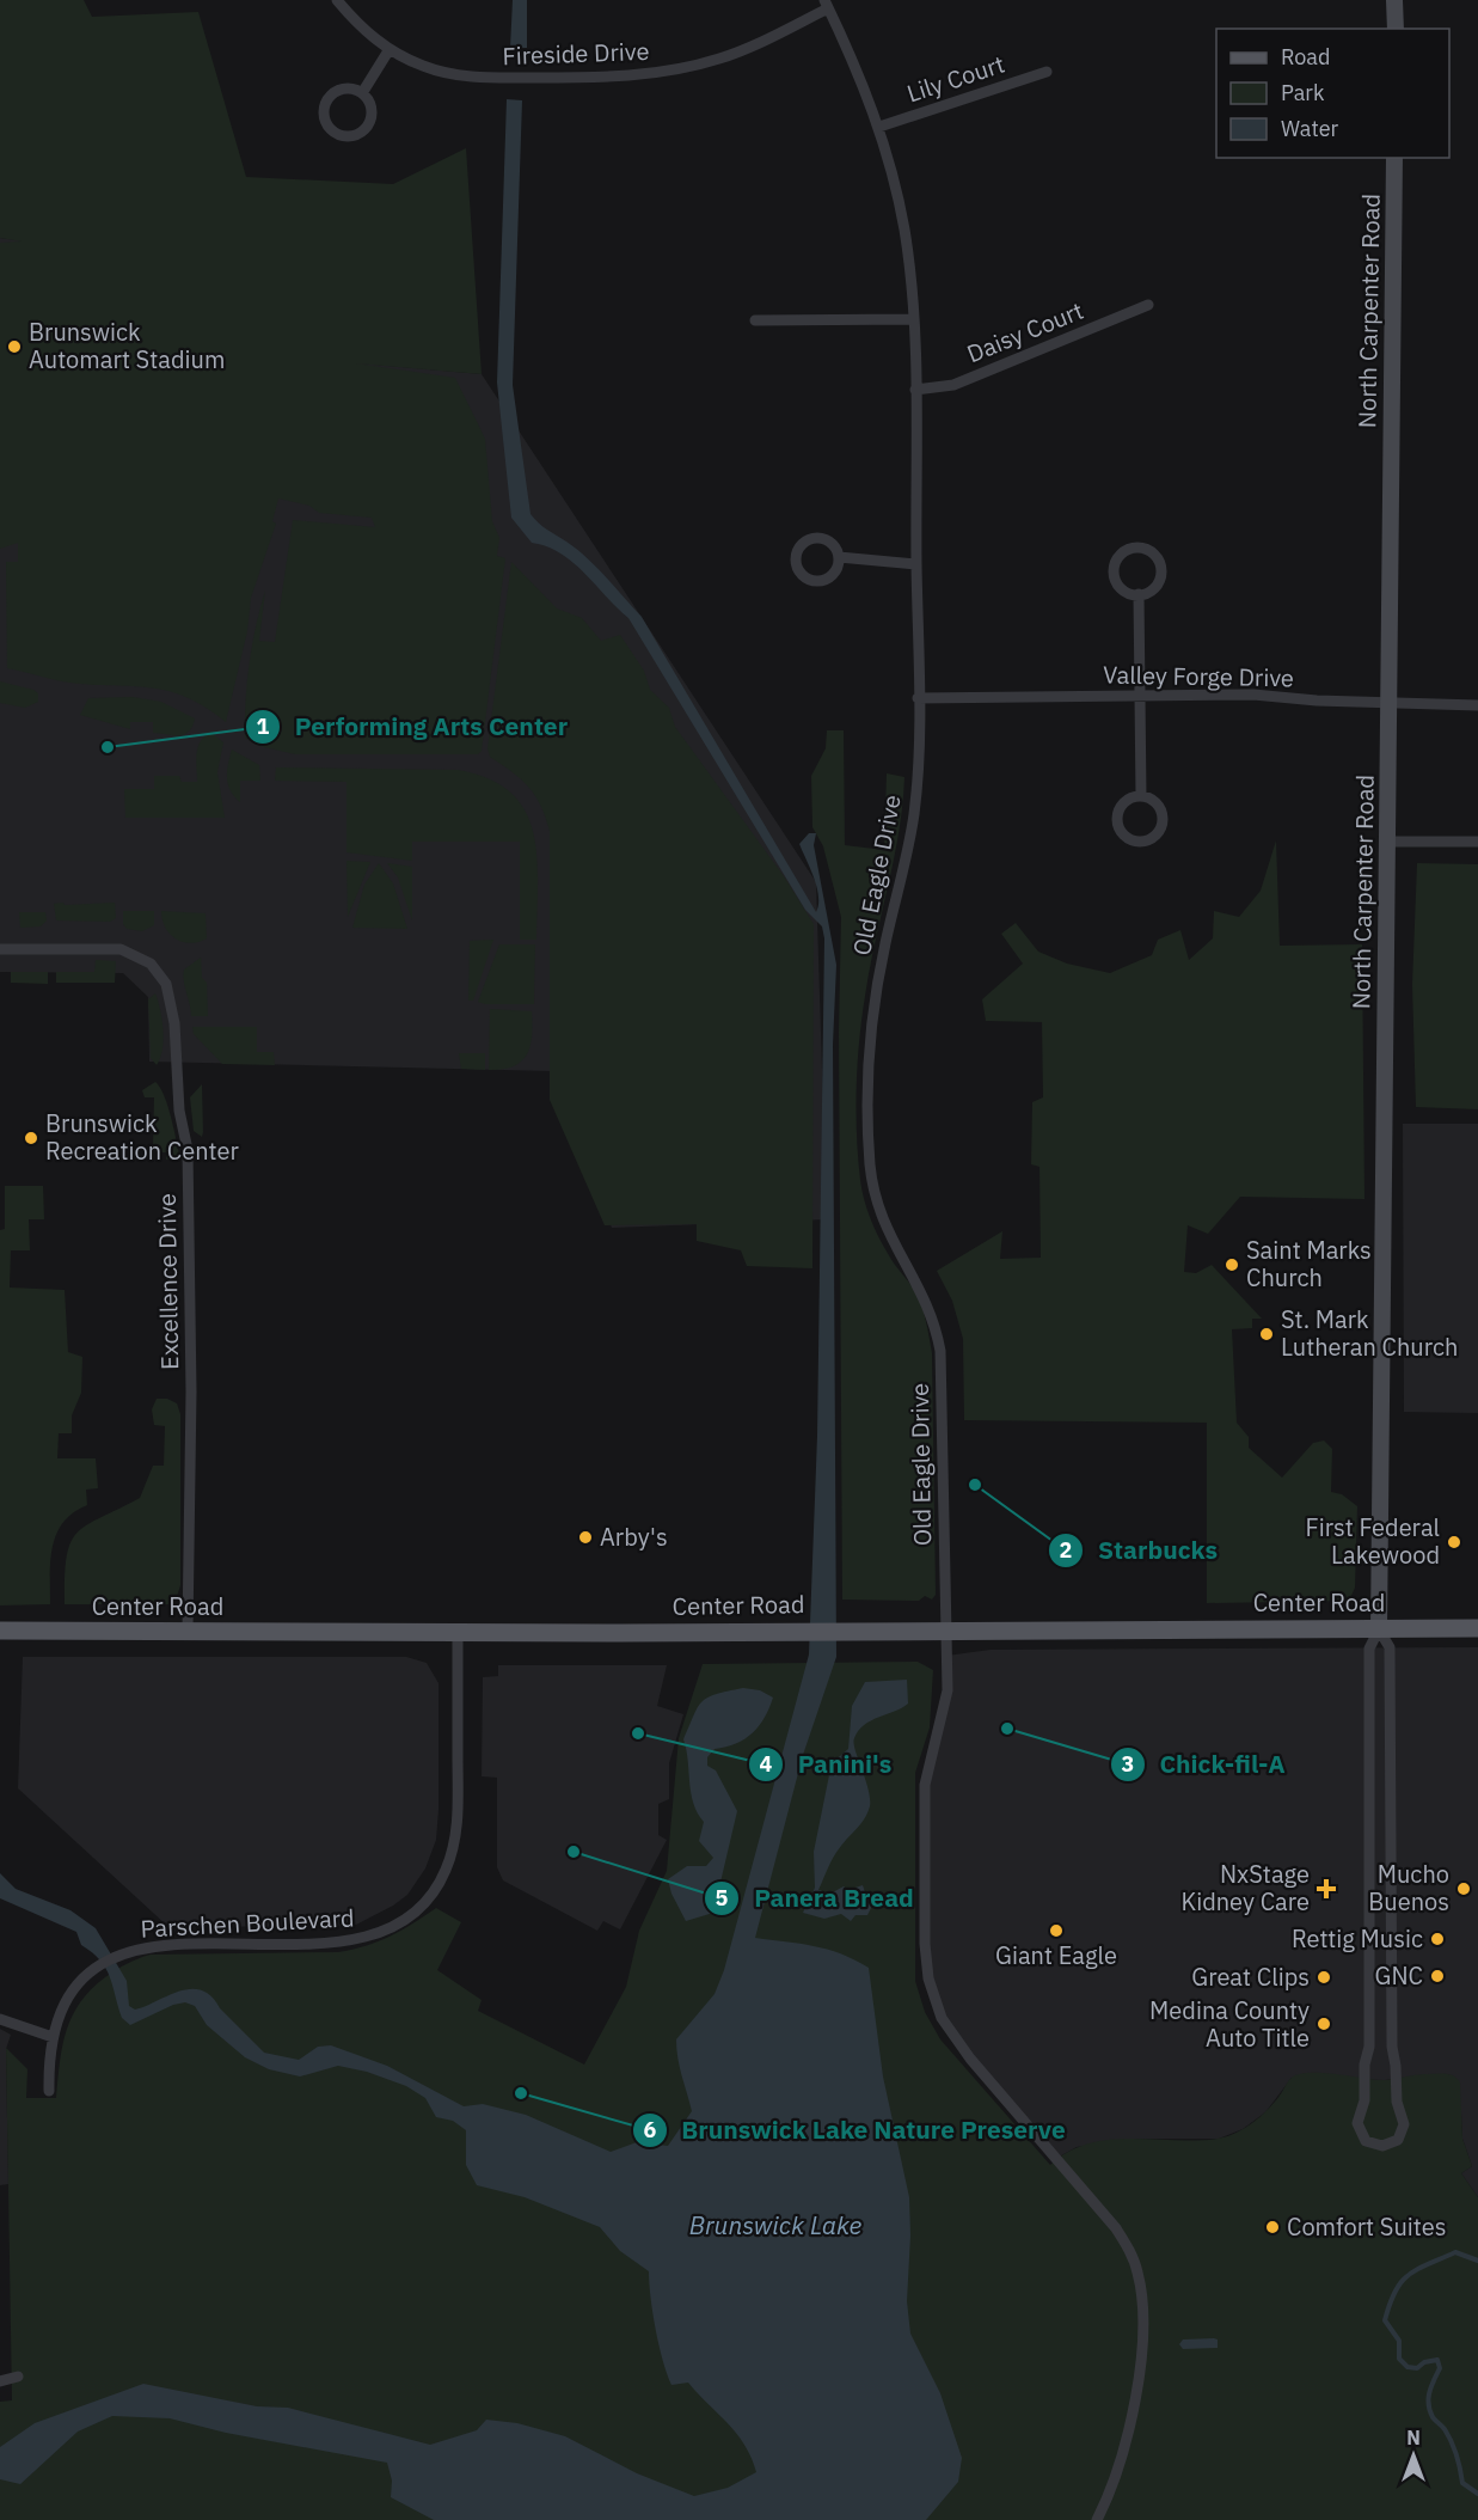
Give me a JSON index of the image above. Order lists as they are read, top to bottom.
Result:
{
  "streets": {
    "main road": ["Center Road"],
    "street": [
      "Fireside Drive",
      "Lily Court",
      "North Carpenter Road",
      "Daisy Court",
      "Valley Forge Drive",
      "Old Eagle Drive",
      "Excellence Drive",
      "Parschen Boulevard"
    ]
  },
  "crossings": [
    ["Fireside Drive", "Old Eagle Drive"],
    ["Lily Court", "Old Eagle Drive"],
    ["North Carpenter Road", "Valley Forge Drive"],
    ["North Carpenter Road", "Center Road"],
    ["Daisy Court", "Old Eagle Drive"],
    ["Valley Forge Drive", "Old Eagle Drive"],
    ["Old Eagle Drive", "Center Road"],
    ["Excellence Drive", "Center Road"],
    ["Center Road", "Parschen Boulevard"]
  ],
  "water": ["Brunswick Lake"],
  "places": {
    "other": [
      "Brunswick Automart Stadium",
      "Performing Arts Center",
      "Brunswick Recreation Center",
      "Saint Marks Church",
      "St. Mark Lutheran Church",
      "Starbucks",
      "Arby's",
      "First Federal Lakewood",
      "Chick-fil-A",
      "Panini's",
      "Panera Bread",
      "Mucho Buenos",
      "Giant Eagle",
      "Rettig Music",
      "GNC",
      "Great Clips",
      "Medina County Auto Title",
      "Brunswick Lake Nature Preserve",
      "Comfort Suites"
    ],
    "health": ["NxStage Kidney Care"]
  },
  "legend": ["Road", "Park", "Water"],
  "north": "top"
}
